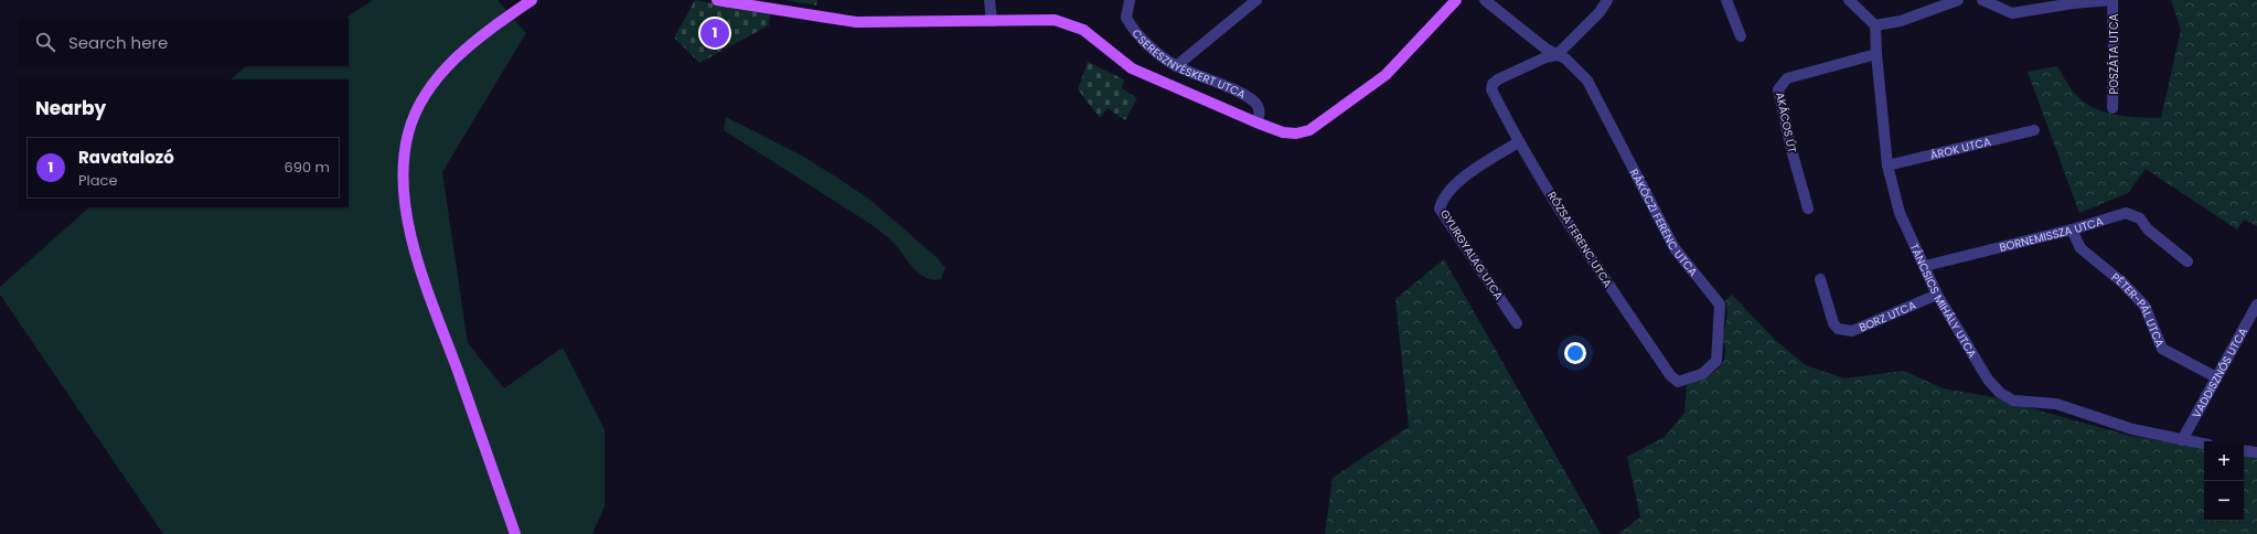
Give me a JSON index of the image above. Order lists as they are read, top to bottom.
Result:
{
  "streets": {
    "street": [
      "POSZÁTA UTCA",
      "CSERESZNYÉSKERT UTCA",
      "AKÁCOS ÚT",
      "ÁROK UTCA",
      "RÁKÓCZI FERENC UTCA",
      "BORNEMISSZA UTCA",
      "RÓZSA FERENC UTCA",
      "GYURGYALAG UTCA",
      "TÁNCSICS MIHÁLY UTCA",
      "PÉTER-PÁL UTCA",
      "BORZ UTCA",
      "VADDISZNÓS UTCA"
    ]
  },
  "crossings": [
    ["AKÁCOS ÚT", "TÁNCSICS MIHÁLY UTCA"],
    ["ÁROK UTCA", "TÁNCSICS MIHÁLY UTCA"],
    ["RÁKÓCZI FERENC UTCA", "RÓZSA FERENC UTCA"],
    ["BORNEMISSZA UTCA", "TÁNCSICS MIHÁLY UTCA"],
    ["BORNEMISSZA UTCA", "PÉTER-PÁL UTCA"],
    ["RÓZSA FERENC UTCA", "GYURGYALAG UTCA"],
    ["TÁNCSICS MIHÁLY UTCA", "BORZ UTCA"],
    ["TÁNCSICS MIHÁLY UTCA", "VADDISZNÓS UTCA"],
    ["PÉTER-PÁL UTCA", "VADDISZNÓS UTCA"]
  ],
  "page": {
    "pins": "1",
    "search": "Search here",
    "heading": "Nearby",
    "list": [
      {
        "mark": "1",
        "name": "Ravatalozó",
        "note": "Place",
        "value": "690 m"
      }
    ],
    "map_buttons": ["+", "−"]
  }
}
